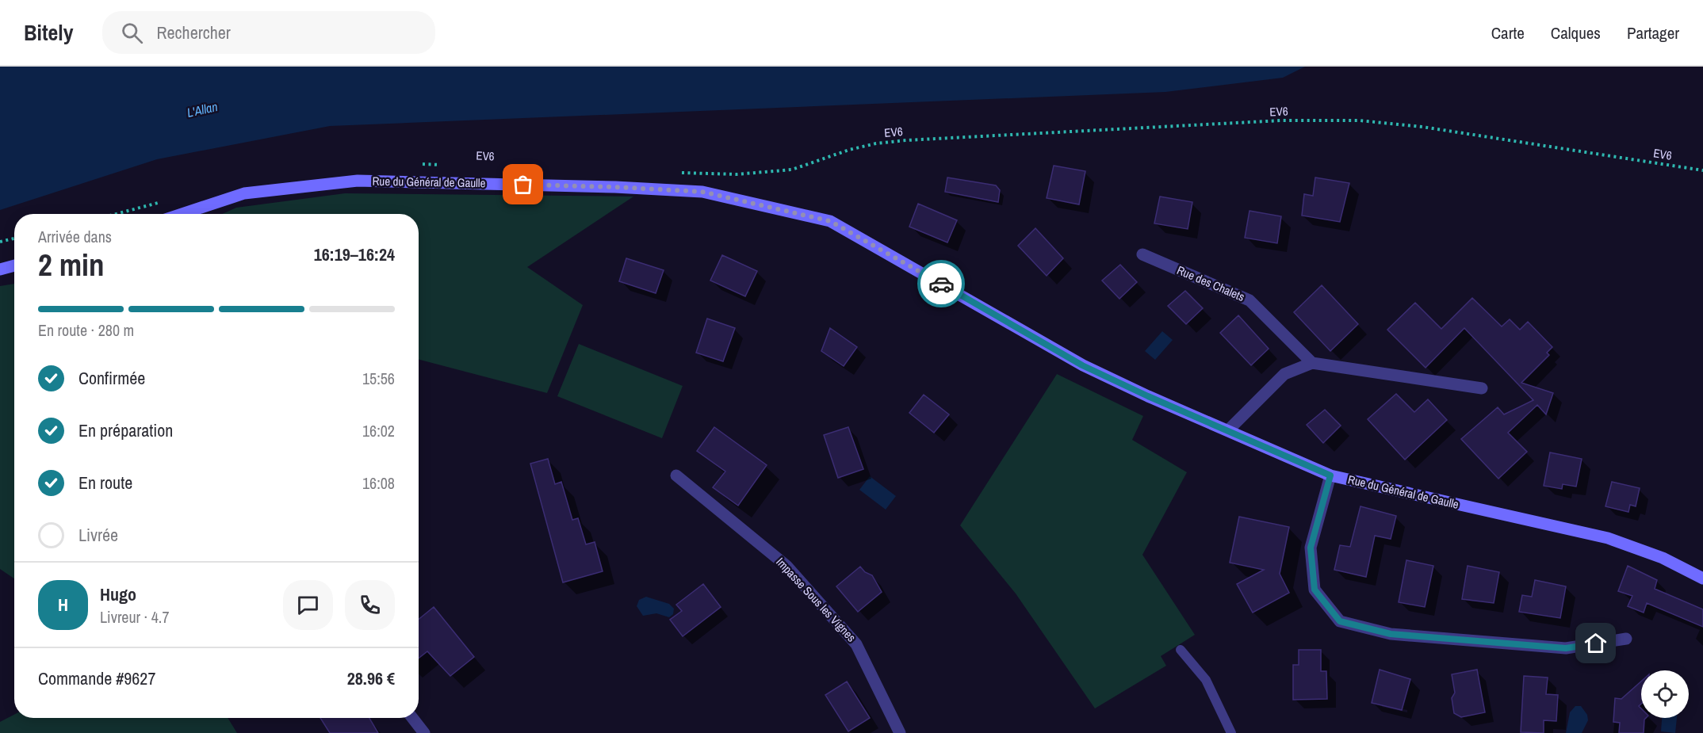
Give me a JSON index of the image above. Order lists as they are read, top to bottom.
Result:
{
  "streets": {
    "main road": ["Rue du Général de Gaulle"],
    "street": ["Rue des Chalets", "Impasse Sous les Vignes"],
    "path": ["EV6"]
  },
  "water": ["L'Allan"],
  "page": {
    "header": "Bitely",
    "search": "Rechercher",
    "nav": ["Carte", "Calques", "Partager"],
    "heading": ["2 min", "Arrivée dans", "16:19–16:24"],
    "panel": [
      "Hugo",
      "Livreur · 4.7",
      "Commande #9627",
      "28.96 €"
    ],
    "bar": "En route · 280 m",
    "list": [
      ["Confirmée", "15:56"],
      ["En préparation", "16:02"],
      ["En route", "16:08"],
      "Livrée"
    ],
    "round": "H"
  }
}
